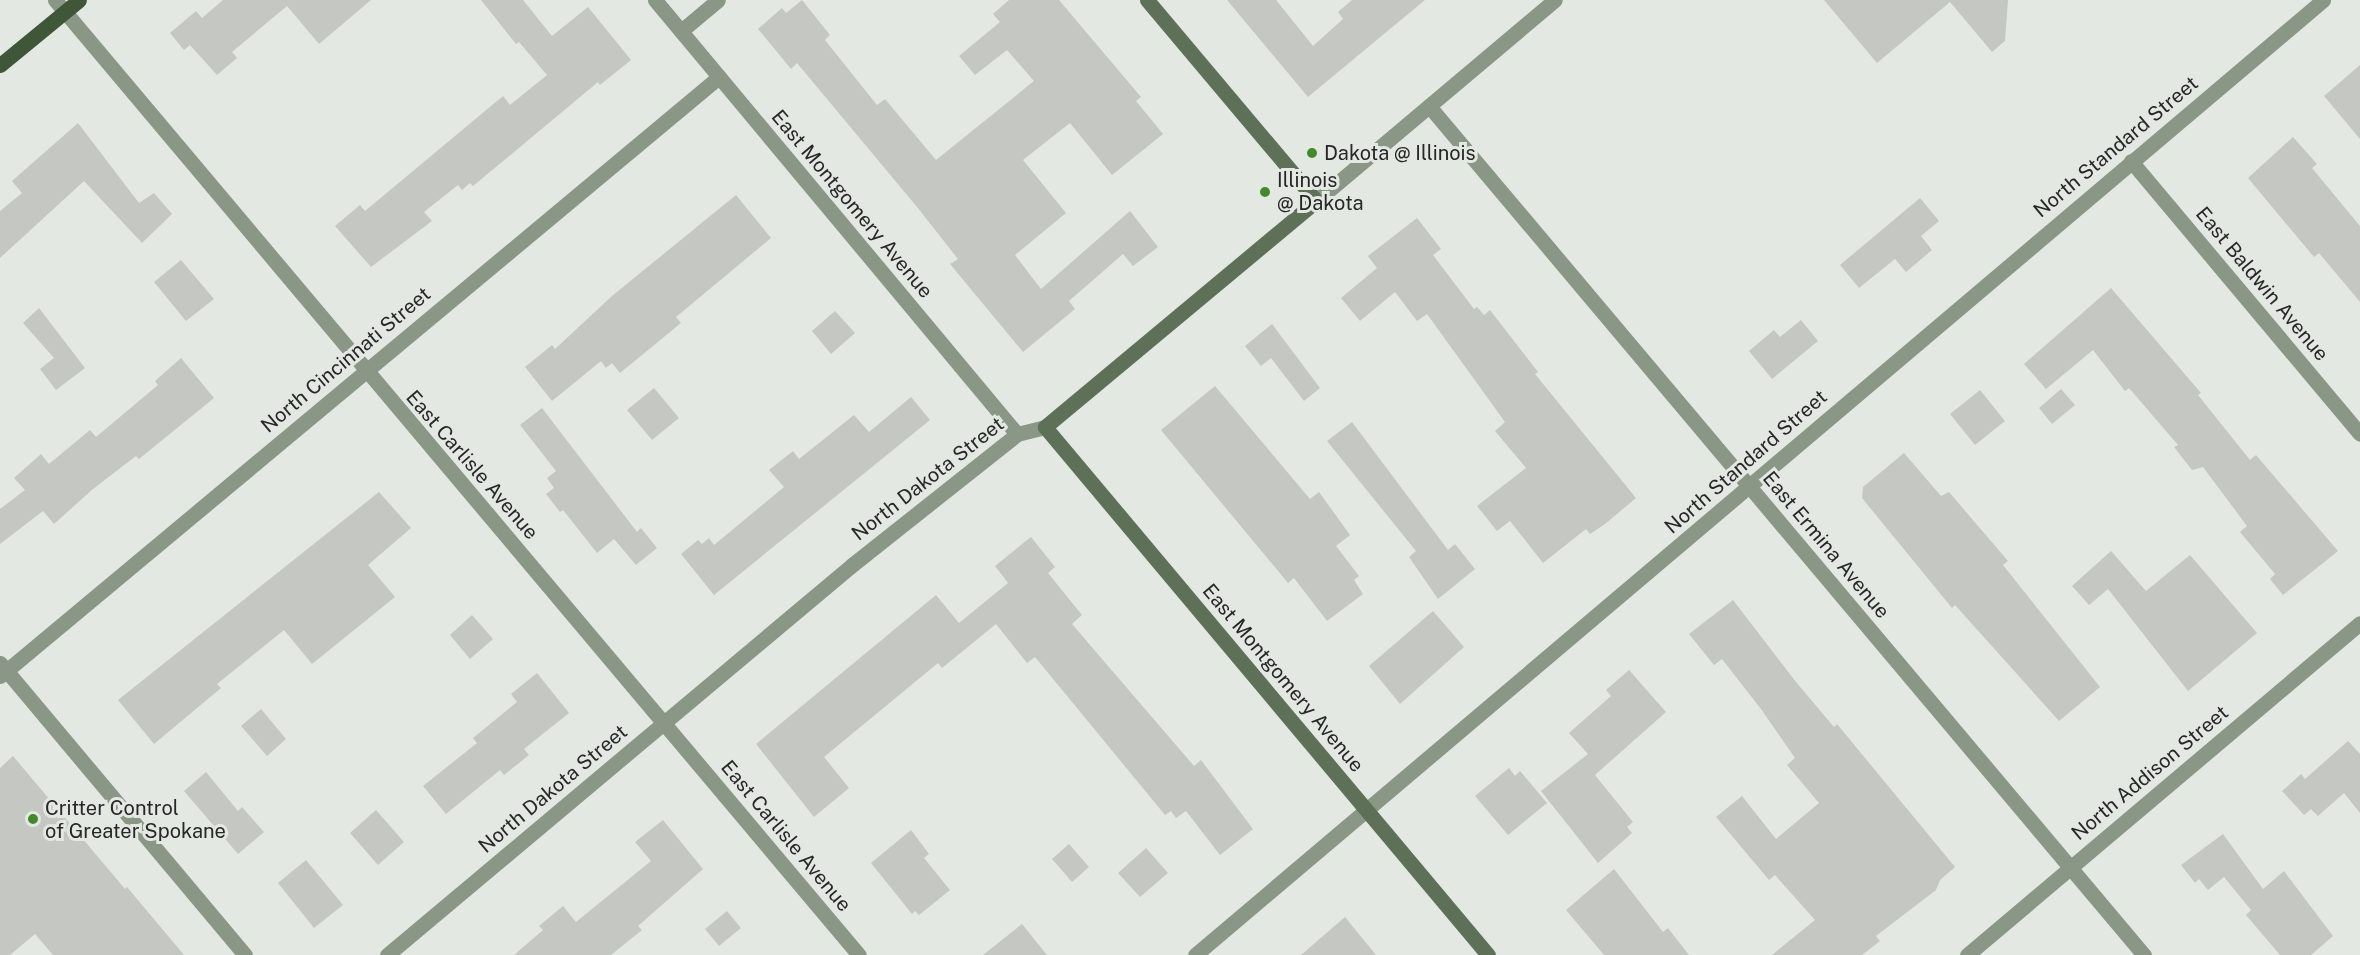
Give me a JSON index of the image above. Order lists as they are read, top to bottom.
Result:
{
  "streets": {
    "street": [
      "North Standard Street",
      "East Montgomery Avenue",
      "East Baldwin Avenue",
      "North Cincinnati Street",
      "East Carlisle Avenue",
      "North Dakota Street",
      "East Ermina Avenue",
      "North Addison Street"
    ]
  },
  "crossings": [
    ["North Standard Street", "East Montgomery Avenue"],
    ["North Standard Street", "East Baldwin Avenue"],
    ["North Standard Street", "East Ermina Avenue"],
    ["East Montgomery Avenue", "North Cincinnati Street"],
    ["East Montgomery Avenue", "North Dakota Street"],
    ["North Cincinnati Street", "East Carlisle Avenue"],
    ["East Carlisle Avenue", "North Dakota Street"],
    ["North Dakota Street", "East Ermina Avenue"],
    ["East Ermina Avenue", "North Addison Street"]
  ],
  "places": ["Dakota @ Illinois", "Illinois @ Dakota", "Critter Control of Greater Spokane"]
}
